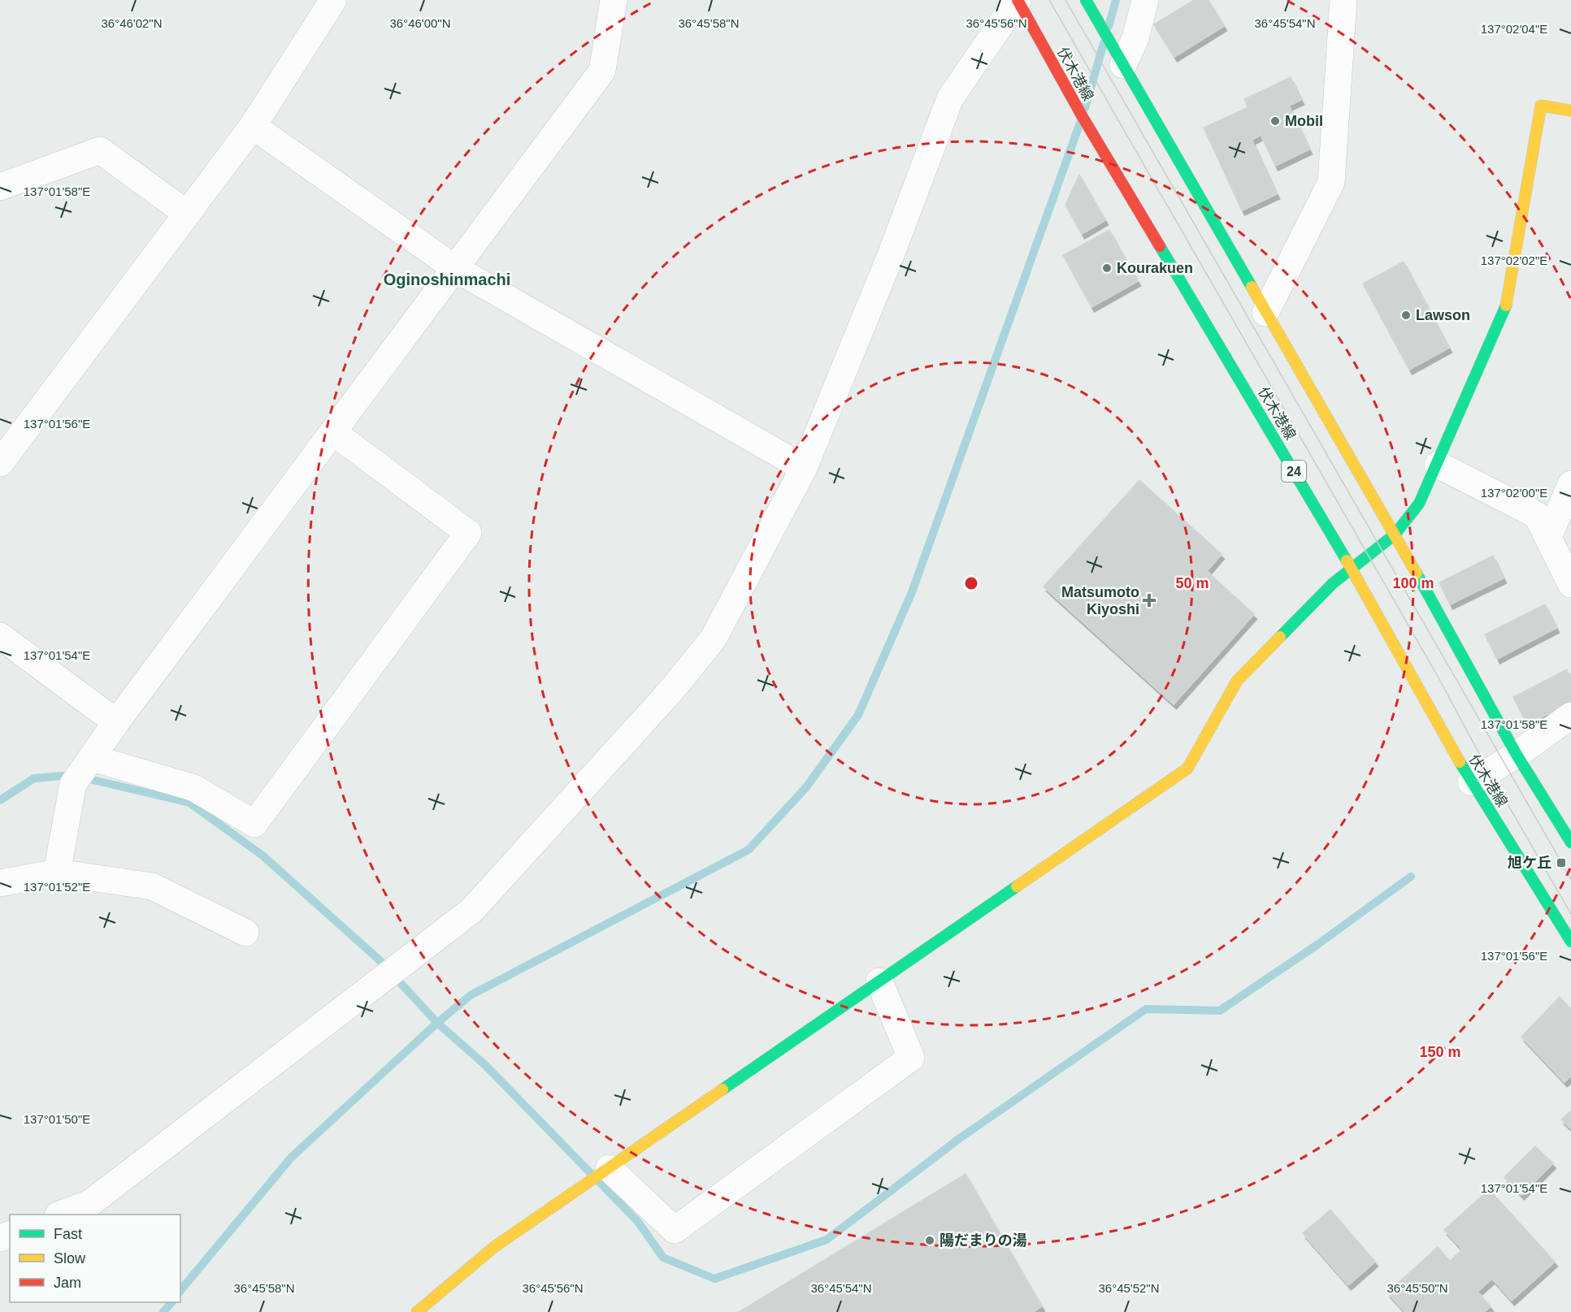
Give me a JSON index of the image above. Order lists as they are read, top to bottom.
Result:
{
  "streets": {
    "main road": ["伏木港線", "24"]
  },
  "districts": ["Oginoshinmachi"],
  "places": {
    "other": [
      "Mobil",
      "Kourakuen",
      "Lawson",
      "陽だまりの湯"
    ],
    "health": ["Matsumoto Kiyoshi"],
    "transit": ["旭ケ丘"]
  },
  "legend": ["Fast", "Slow", "Jam"],
  "coordinates": [
    "36°46'02\"N",
    "36°46'00\"N",
    "36°45'58\"N",
    "36°45'56\"N",
    "36°45'54\"N",
    "137°02'04\"E",
    "137°01'58\"E",
    "137°02'02\"E",
    "137°01'56\"E",
    "137°02'00\"E",
    "137°01'54\"E",
    "137°01'52\"E",
    "137°01'50\"E",
    "36°45'52\"N",
    "36°45'50\"N"
  ],
  "rings": ["50 m", "100 m", "150 m"]
}
